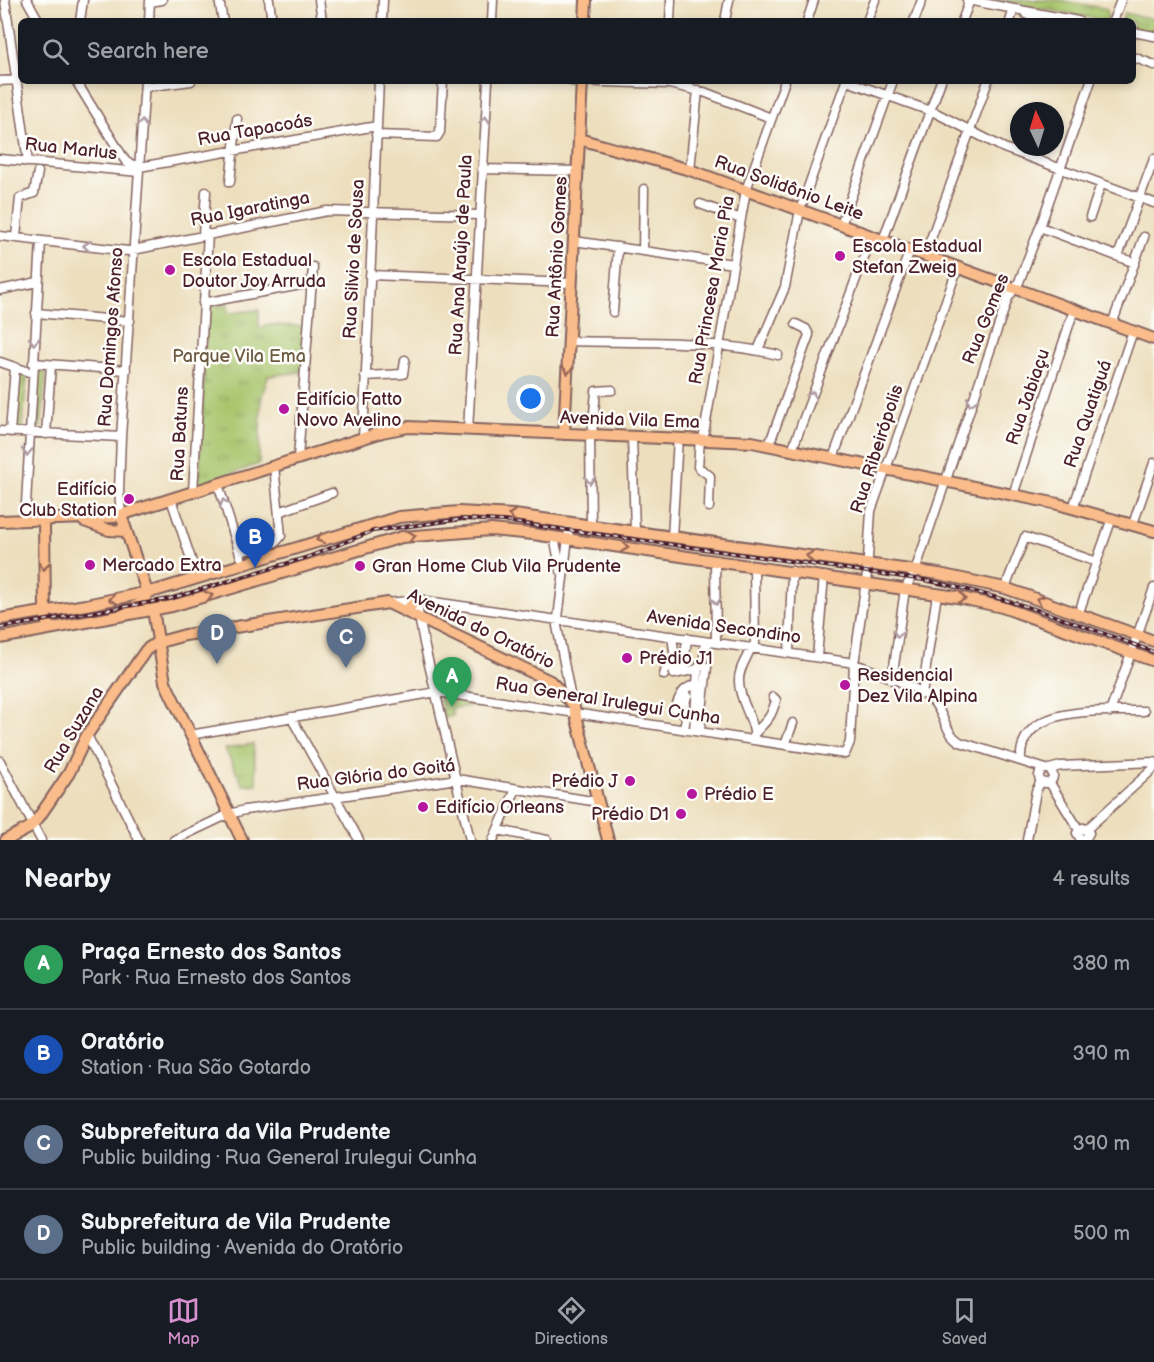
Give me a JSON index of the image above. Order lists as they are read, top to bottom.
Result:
{
  "streets": {
    "main road": [
      "Rua Solidônio Leite",
      "Rua Antônio Gomes",
      "Rua Domingos Afonso",
      "Avenida Vila Ema",
      "Avenida do Oratório",
      "Rua Suzana"
    ],
    "street": [
      "Rua Tapacoás",
      "Rua Marlus",
      "Rua Igaratinga",
      "Rua Ana Araújo de Paula",
      "Rua Silvio de Sousa",
      "Rua Princesa Maria Pia",
      "Rua Gomes",
      "Rua Jabiaçu",
      "Rua Quatiguá",
      "Rua Batuns",
      "Rua Ribeirópolis",
      "Avenida Secondino",
      "Rua General Irulegui Cunha",
      "Rua Glória do Goitá"
    ]
  },
  "crossings": [
    ["Rua Tapacoás", "Rua Marlus"],
    ["Rua Tapacoás", "Rua Silvio de Sousa"],
    ["Rua Tapacoás", "Rua Domingos Afonso"],
    ["Rua Marlus", "Rua Domingos Afonso"],
    ["Rua Solidônio Leite", "Rua Antônio Gomes"],
    ["Rua Solidônio Leite", "Rua Princesa Maria Pia"],
    ["Rua Solidônio Leite", "Rua Gomes"],
    ["Rua Solidônio Leite", "Rua Jabiaçu"],
    ["Rua Solidônio Leite", "Rua Quatiguá"],
    ["Rua Solidônio Leite", "Rua Ribeirópolis"],
    ["Rua Igaratinga", "Rua Ana Araújo de Paula"],
    ["Rua Igaratinga", "Rua Silvio de Sousa"],
    ["Rua Igaratinga", "Rua Domingos Afonso"],
    ["Rua Igaratinga", "Rua Batuns"],
    ["Rua Ana Araújo de Paula", "Avenida Vila Ema"],
    ["Rua Antônio Gomes", "Avenida Vila Ema"],
    ["Rua Silvio de Sousa", "Avenida Vila Ema"],
    ["Rua Princesa Maria Pia", "Avenida Vila Ema"],
    ["Rua Gomes", "Avenida Vila Ema"],
    ["Rua Gomes", "Avenida Secondino"],
    ["Rua Domingos Afonso", "Avenida Vila Ema"],
    ["Rua Jabiaçu", "Avenida Vila Ema"],
    ["Rua Quatiguá", "Avenida Vila Ema"],
    ["Avenida Vila Ema", "Rua Batuns"],
    ["Avenida Vila Ema", "Rua Ribeirópolis"],
    ["Rua Ribeirópolis", "Avenida Secondino"],
    ["Rua Ribeirópolis", "Rua General Irulegui Cunha"],
    ["Avenida Secondino", "Avenida do Oratório"],
    ["Avenida do Oratório", "Rua Suzana"]
  ],
  "parks": ["Parque Vila Ema"],
  "places": [
    "Escola Estadual Stefan Zweig",
    "Escola Estadual Doutor Joy Arruda",
    "Edifício Fatto Novo Avelino",
    "Edifício Club Station",
    "Mercado Extra",
    "Gran Home Club Vila Prudente",
    "Prédio J1",
    "Residencial Dez Vila Alpina",
    "Prédio J",
    "Prédio E",
    "Edifício Orleans",
    "Prédio D1"
  ],
  "north": "top",
  "page": {
    "search": "Search here",
    "pins": [
      "B",
      "D",
      "C",
      "A"
    ],
    "heading": ["Nearby", "4 results"],
    "list": [
      {
        "mark": "A",
        "name": "Praça Ernesto dos Santos",
        "note": "Park · Rua Ernesto dos Santos",
        "value": "380 m"
      },
      {
        "mark": "B",
        "name": "Oratório",
        "note": "Station · Rua São Gotardo",
        "value": "390 m"
      },
      {
        "mark": "C",
        "name": "Subprefeitura da Vila Prudente",
        "note": "Public building · Rua General Irulegui Cunha",
        "value": "390 m"
      },
      {
        "mark": "D",
        "name": "Subprefeitura de Vila Prudente",
        "note": "Public building · Avenida do Oratório",
        "value": "500 m"
      }
    ],
    "nav": ["Map", "Directions", "Saved"]
  }
}
